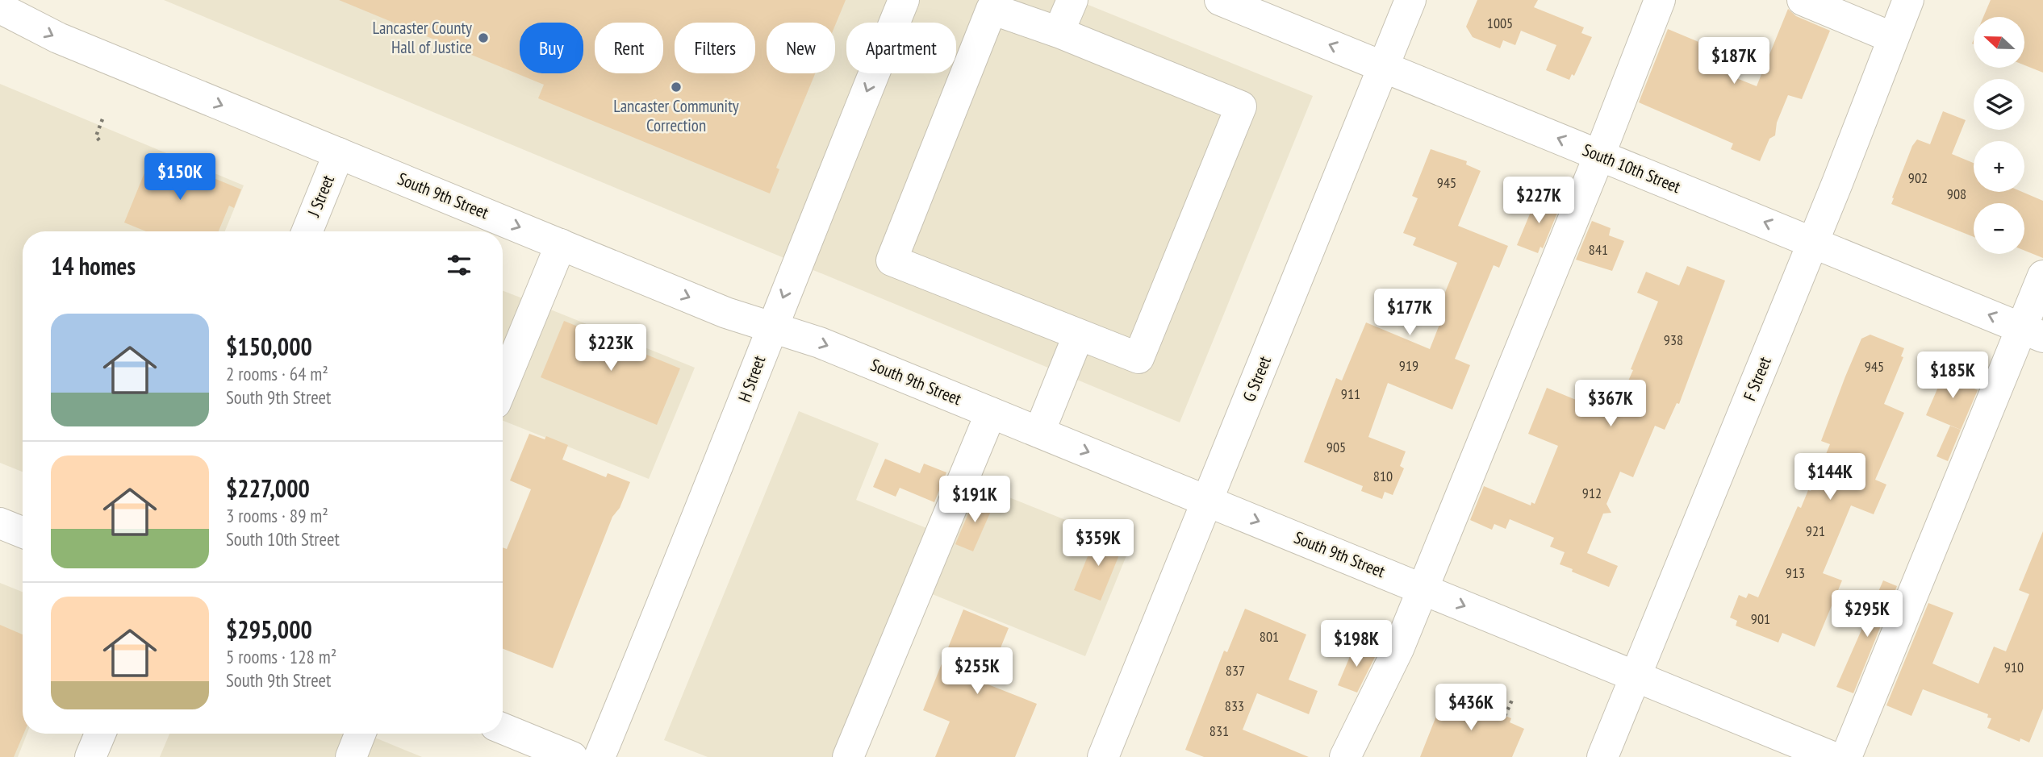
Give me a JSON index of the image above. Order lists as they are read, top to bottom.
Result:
{
  "streets": {
    "main road": [
      "South 10th Street",
      "J Street",
      "South 9th Street",
      "H Street",
      "G Street",
      "F Street"
    ]
  },
  "crossings": [
    ["South 10th Street", "G Street"],
    ["South 10th Street", "F Street"],
    ["J Street", "South 9th Street"],
    ["South 9th Street", "H Street"],
    ["South 9th Street", "G Street"],
    ["South 9th Street", "F Street"]
  ],
  "one_way": ["South 10th Street", "South 9th Street", "H Street"],
  "places": ["Lancaster County Hall of Justice", "Lancaster Community Correction"],
  "house_numbers": [
    "1005",
    "902",
    "945",
    "908",
    "841",
    "938",
    "919",
    "945",
    "911",
    "905",
    "810",
    "912",
    "921",
    "913",
    "901",
    "801",
    "910",
    "837",
    "833",
    "831"
  ],
  "north": "left",
  "page": {
    "map_buttons": ["+", "−"],
    "chip": [
      "Buy",
      "Rent",
      "Filters",
      "New",
      "Apartment"
    ],
    "price": [
      "$187K",
      "$150K",
      "$227K",
      "$177K",
      "$223K",
      "$185K",
      "$367K",
      "$144K",
      "$191K",
      "$359K",
      "$295K",
      "$198K",
      "$255K",
      "$436K"
    ],
    "heading": "14 homes",
    "list": [
      {
        "name": "$150,000",
        "note": "2 rooms · 64 m² · South 9th Street"
      },
      {
        "name": "$227,000",
        "note": "3 rooms · 89 m² · South 10th Street"
      },
      {
        "name": "$295,000",
        "note": "5 rooms · 128 m² · South 9th Street"
      }
    ]
  }
}
